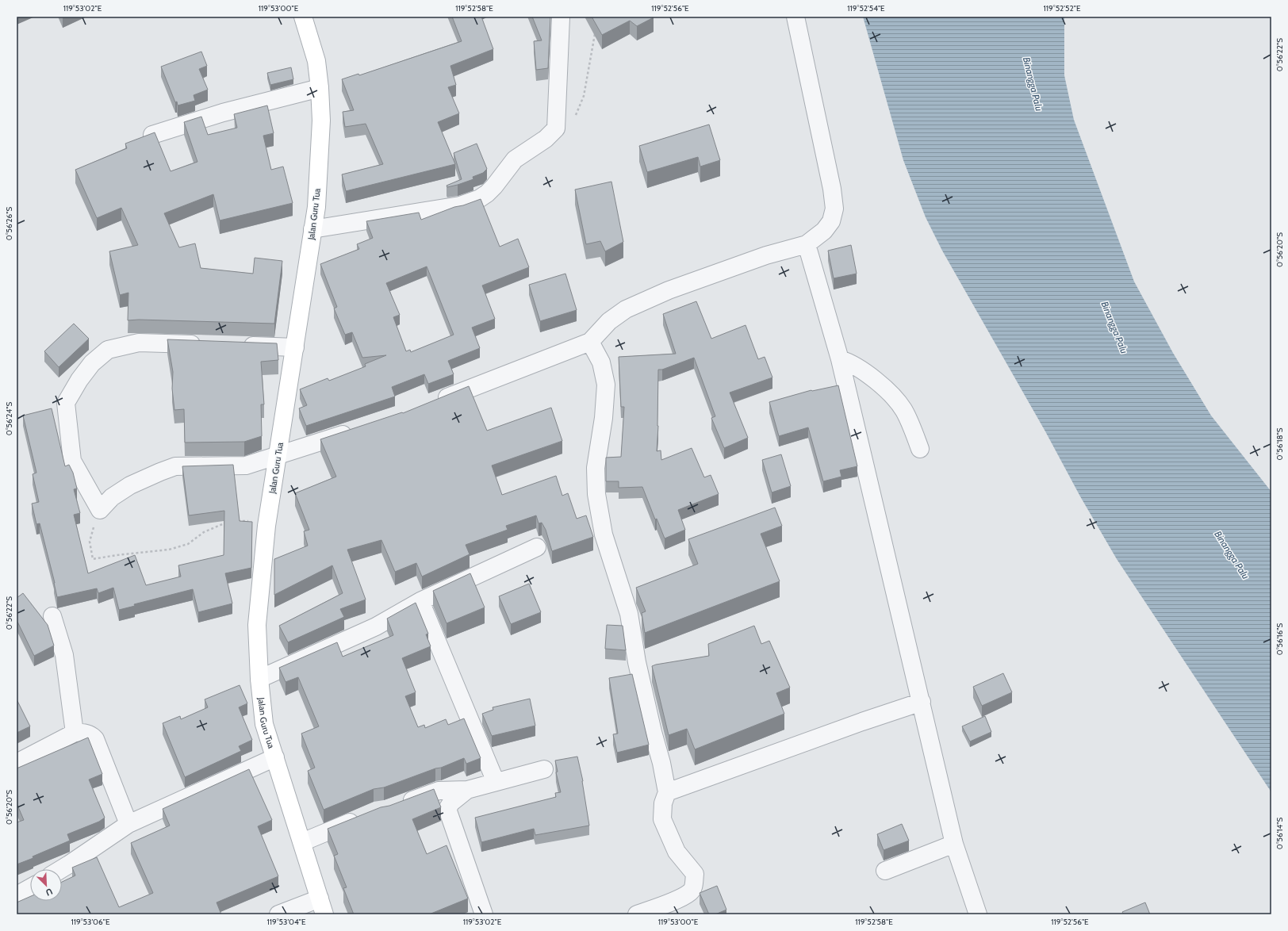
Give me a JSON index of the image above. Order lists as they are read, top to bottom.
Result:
{
  "streets": {
    "main road": ["Jalan Guru Tua"]
  },
  "water": ["Binangga Palu"],
  "north": "bottom right",
  "coordinates": [
    "119°53'02\"E",
    "119°53'00\"E",
    "119°52'58\"E",
    "119°52'56\"E",
    "119°52'54\"E",
    "119°52'52\"E",
    "0°56'22\"S",
    "0°56'26\"S",
    "0°56'20\"S",
    "0°56'24\"S",
    "0°56'18\"S",
    "0°56'16\"S",
    "0°56'14\"S",
    "119°53'06\"E",
    "119°53'04\"E"
  ]
}
